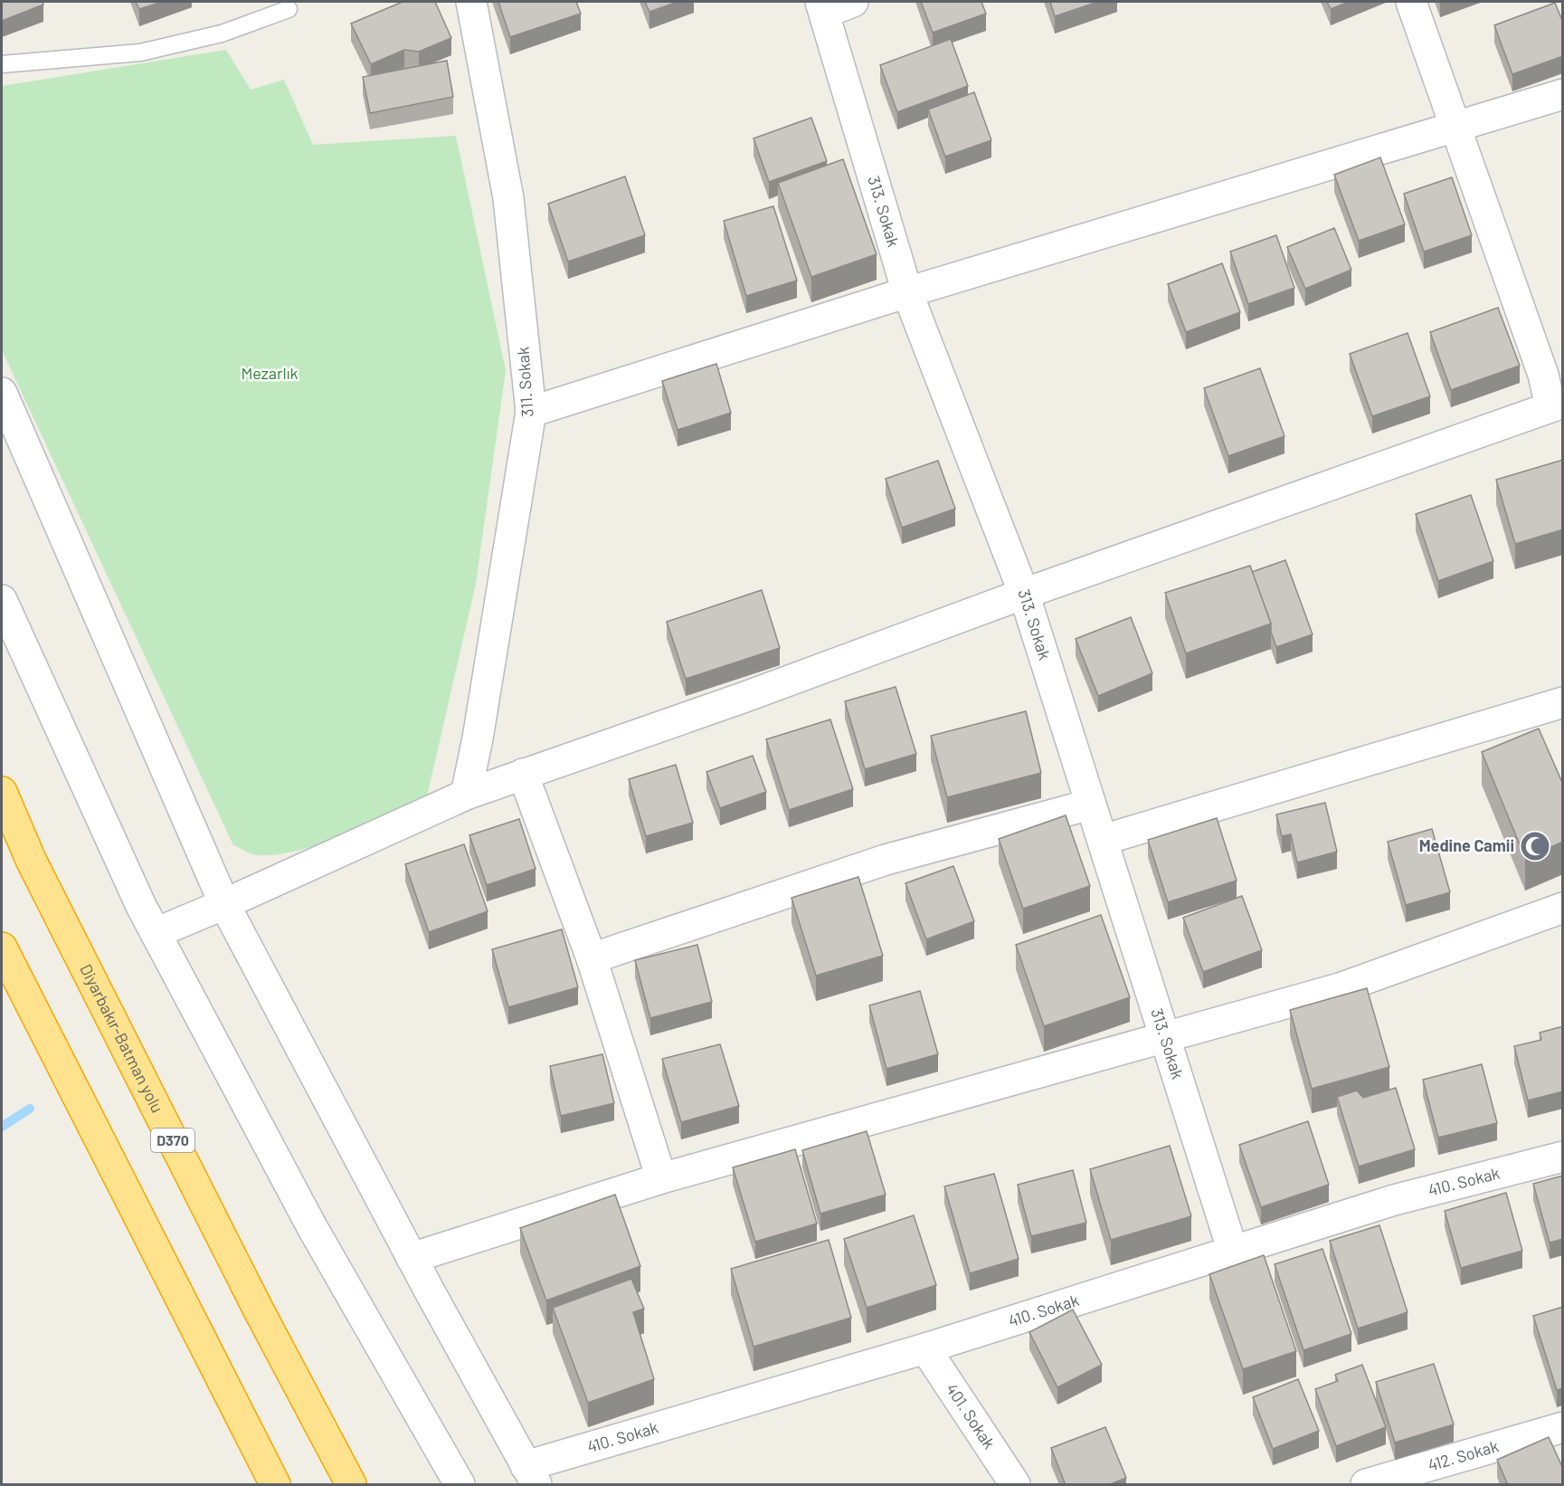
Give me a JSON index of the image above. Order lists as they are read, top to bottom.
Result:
{
  "streets": {
    "highway": ["Diyarbakır-Batman yolu", "D370"],
    "street": [
      "313. Sokak",
      "311. Sokak",
      "410. Sokak",
      "401. Sokak",
      "412. Sokak"
    ]
  },
  "crossings": [
    ["313. Sokak", "410. Sokak"],
    ["410. Sokak", "401. Sokak"]
  ],
  "parks": ["Mezarlık"],
  "places": {
    "mosque": ["Medine Camii"]
  }
}
